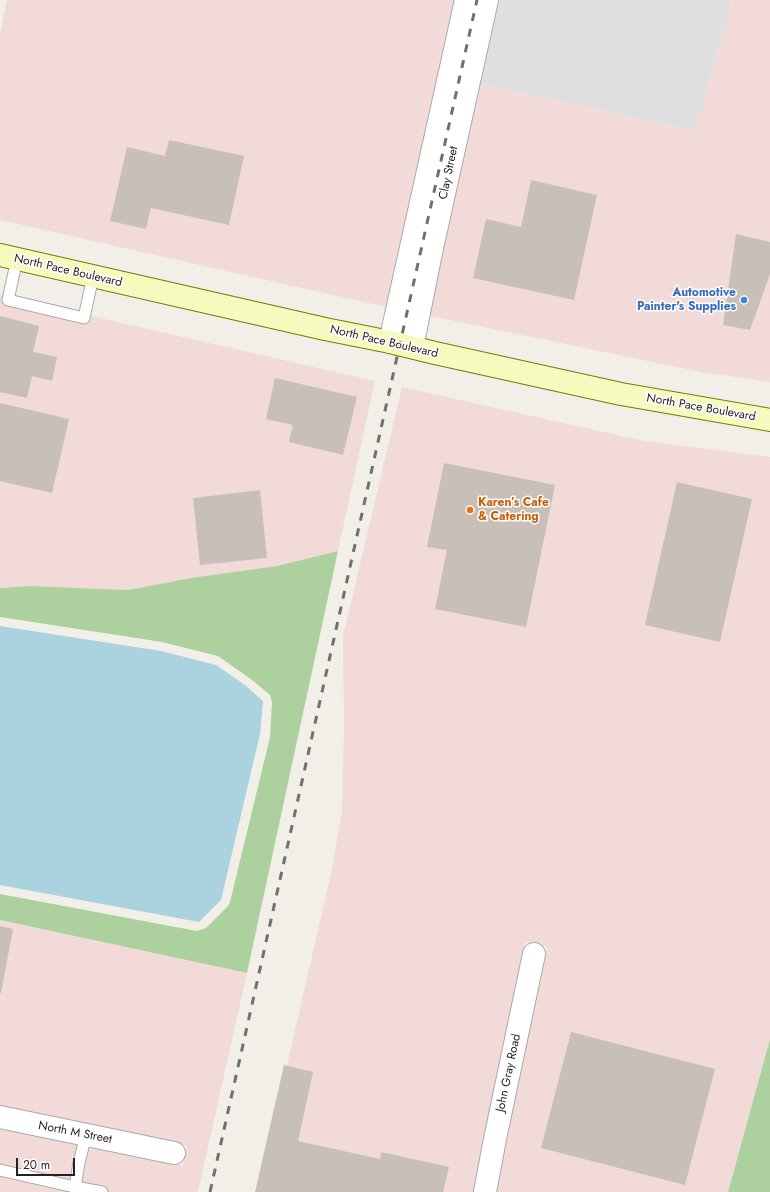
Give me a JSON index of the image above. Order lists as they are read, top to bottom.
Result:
{
  "streets": {
    "main road": ["North Pace Boulevard"],
    "street": ["Clay Street", "John Gray Road", "North M Street"]
  },
  "crossings": [
    ["Clay Street", "North Pace Boulevard"]
  ],
  "places": ["Automotive Painter's Supplies", "Karen’s Cafe & Catering"],
  "scale_bar": "20 m"
}
